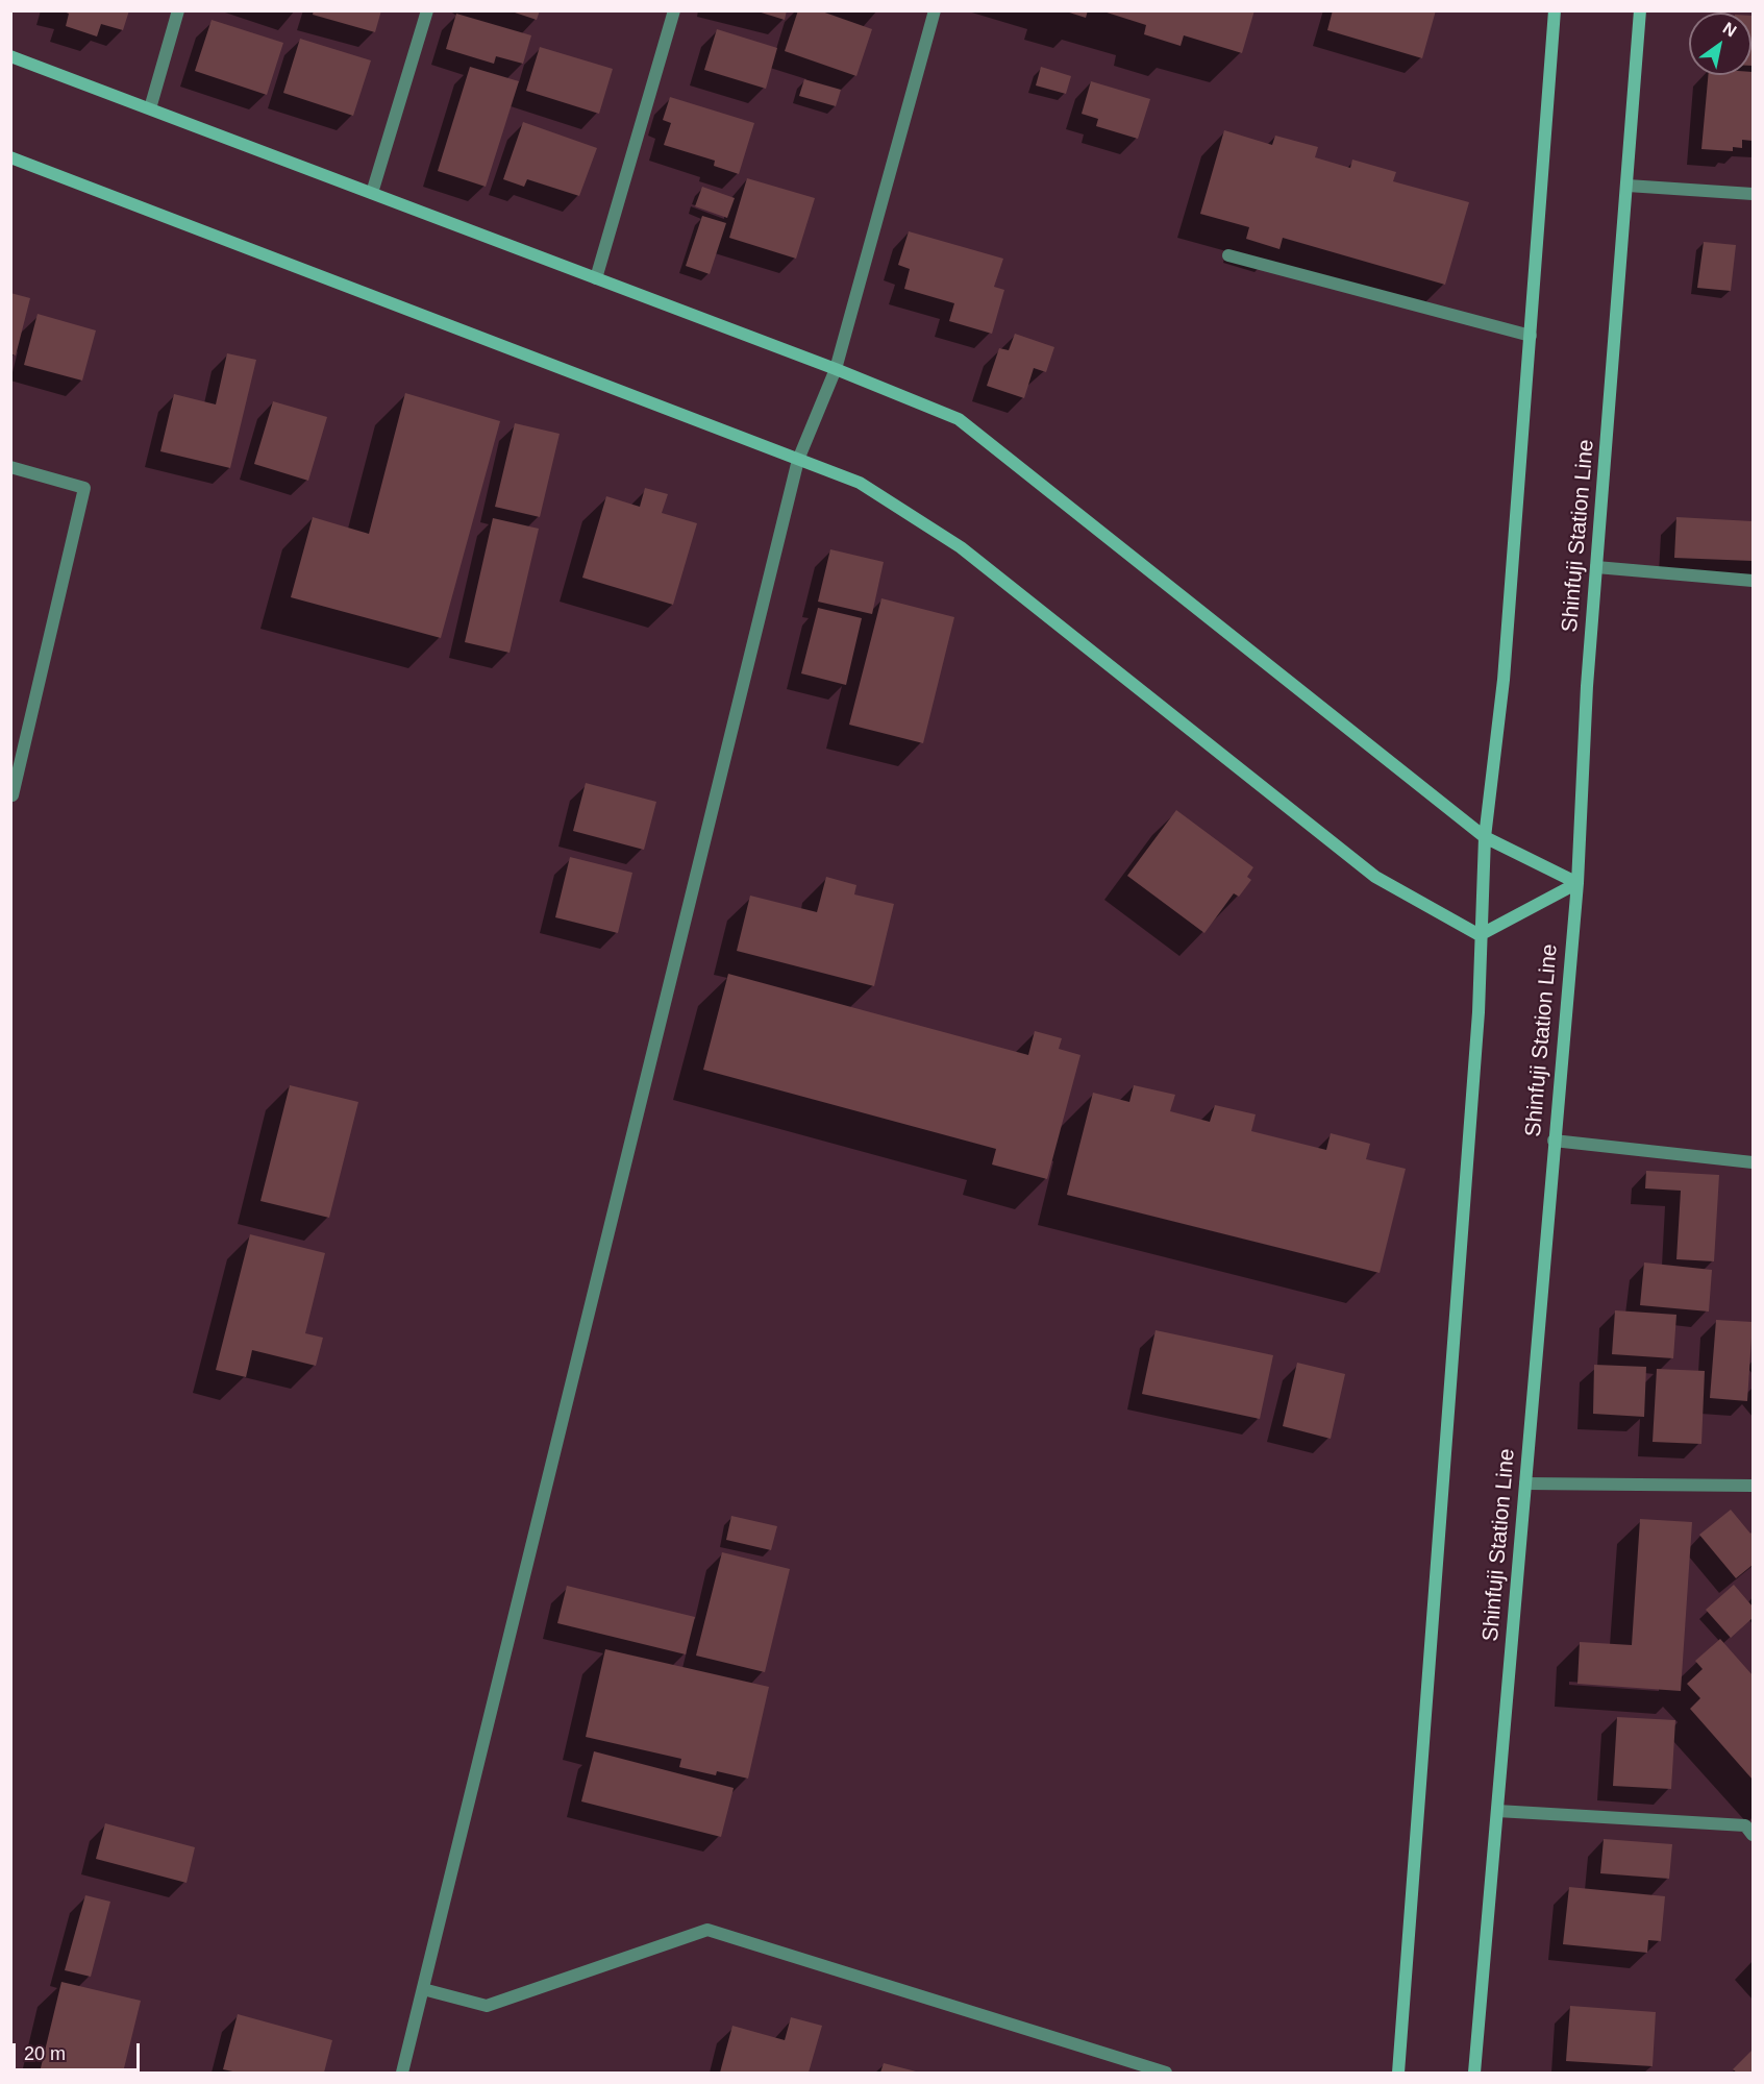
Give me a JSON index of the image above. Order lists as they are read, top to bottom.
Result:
{
  "streets": {
    "main road": ["Shinfuji Station Line"]
  },
  "scale_bar": "20 m",
  "north": "top right"
}
